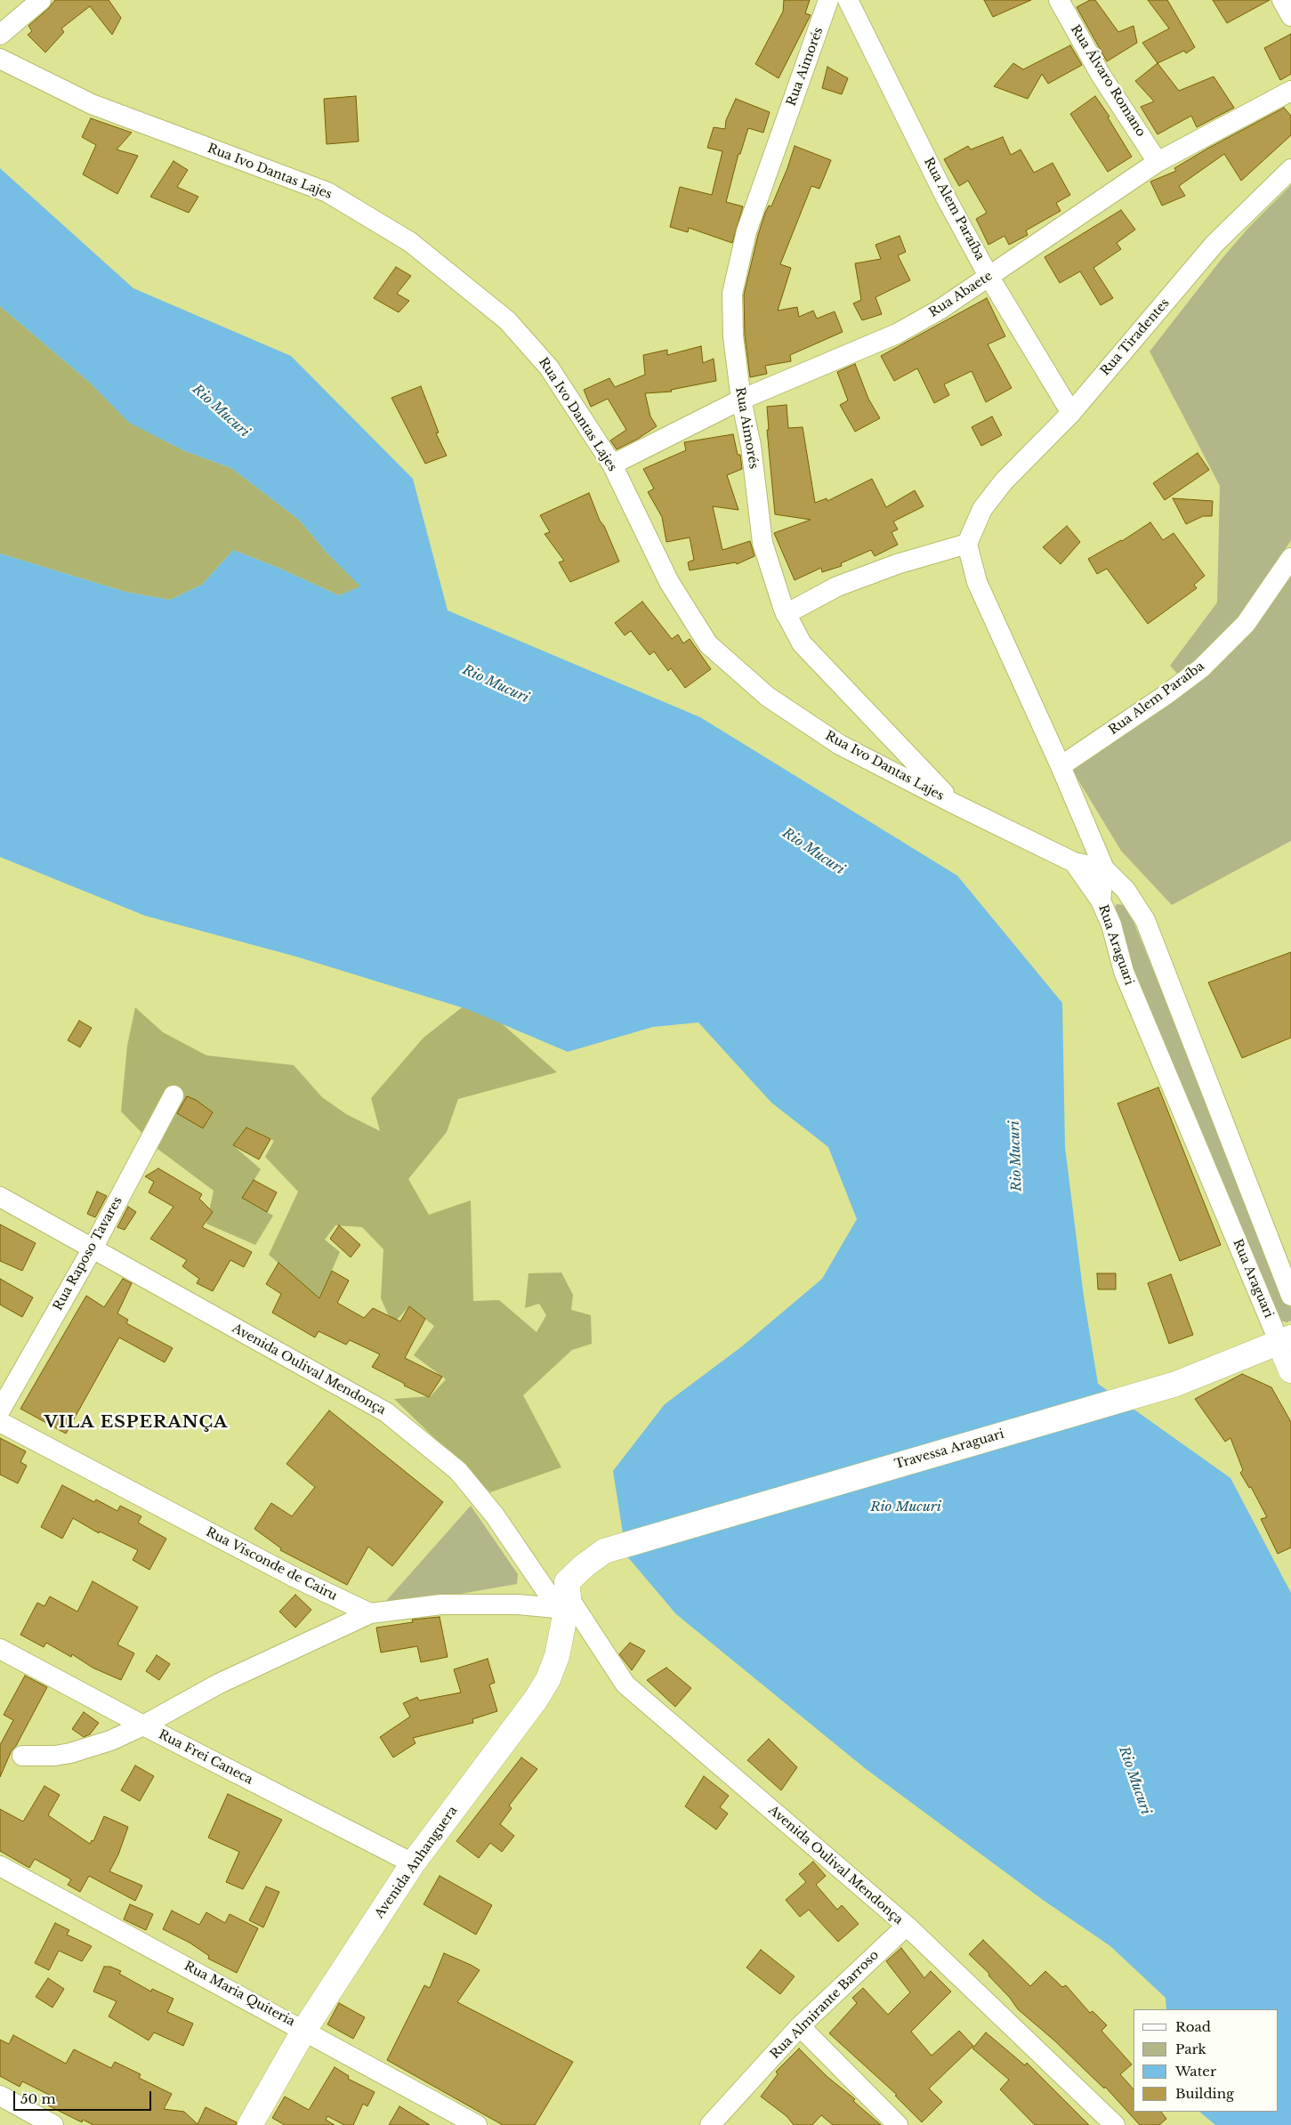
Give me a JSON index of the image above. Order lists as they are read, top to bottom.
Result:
{
  "streets": {
    "street": [
      "Rua Aimorés",
      "Rua Álvaro Romano",
      "Rua Ivo Dantas Lajes",
      "Rua Alem Paraíba",
      "Rua Abaete",
      "Rua Tiradentes",
      "Rua Araguari",
      "Rua Raposo Tavares",
      "Avenida Oulival Mendonça",
      "Travessa Araguari",
      "Rua Visconde de Cairu",
      "Rua Frei Caneca",
      "Avenida Anhanguera",
      "Rua Maria Quiteria",
      "Rua Almirante Barroso"
    ]
  },
  "crossings": [
    ["Rua Aimorés", "Rua Ivo Dantas Lajes"],
    ["Rua Aimorés", "Rua Abaete"],
    ["Rua Álvaro Romano", "Rua Abaete"],
    ["Rua Ivo Dantas Lajes", "Rua Abaete"],
    ["Rua Ivo Dantas Lajes", "Rua Araguari"],
    ["Rua Alem Paraíba", "Rua Abaete"],
    ["Rua Alem Paraíba", "Rua Tiradentes"],
    ["Rua Araguari", "Travessa Araguari"],
    ["Rua Raposo Tavares", "Avenida Oulival Mendonça"],
    ["Avenida Oulival Mendonça", "Travessa Araguari"],
    ["Avenida Oulival Mendonça", "Avenida Anhanguera"],
    ["Avenida Oulival Mendonça", "Rua Almirante Barroso"],
    ["Travessa Araguari", "Avenida Anhanguera"],
    ["Rua Frei Caneca", "Avenida Anhanguera"],
    ["Avenida Anhanguera", "Rua Maria Quiteria"]
  ],
  "districts": ["VILA ESPERANÇA"],
  "water": ["Rio Mucuri"],
  "legend": [
    "Road",
    "Park",
    "Water",
    "Building"
  ],
  "scale_bar": "50 m"
}
